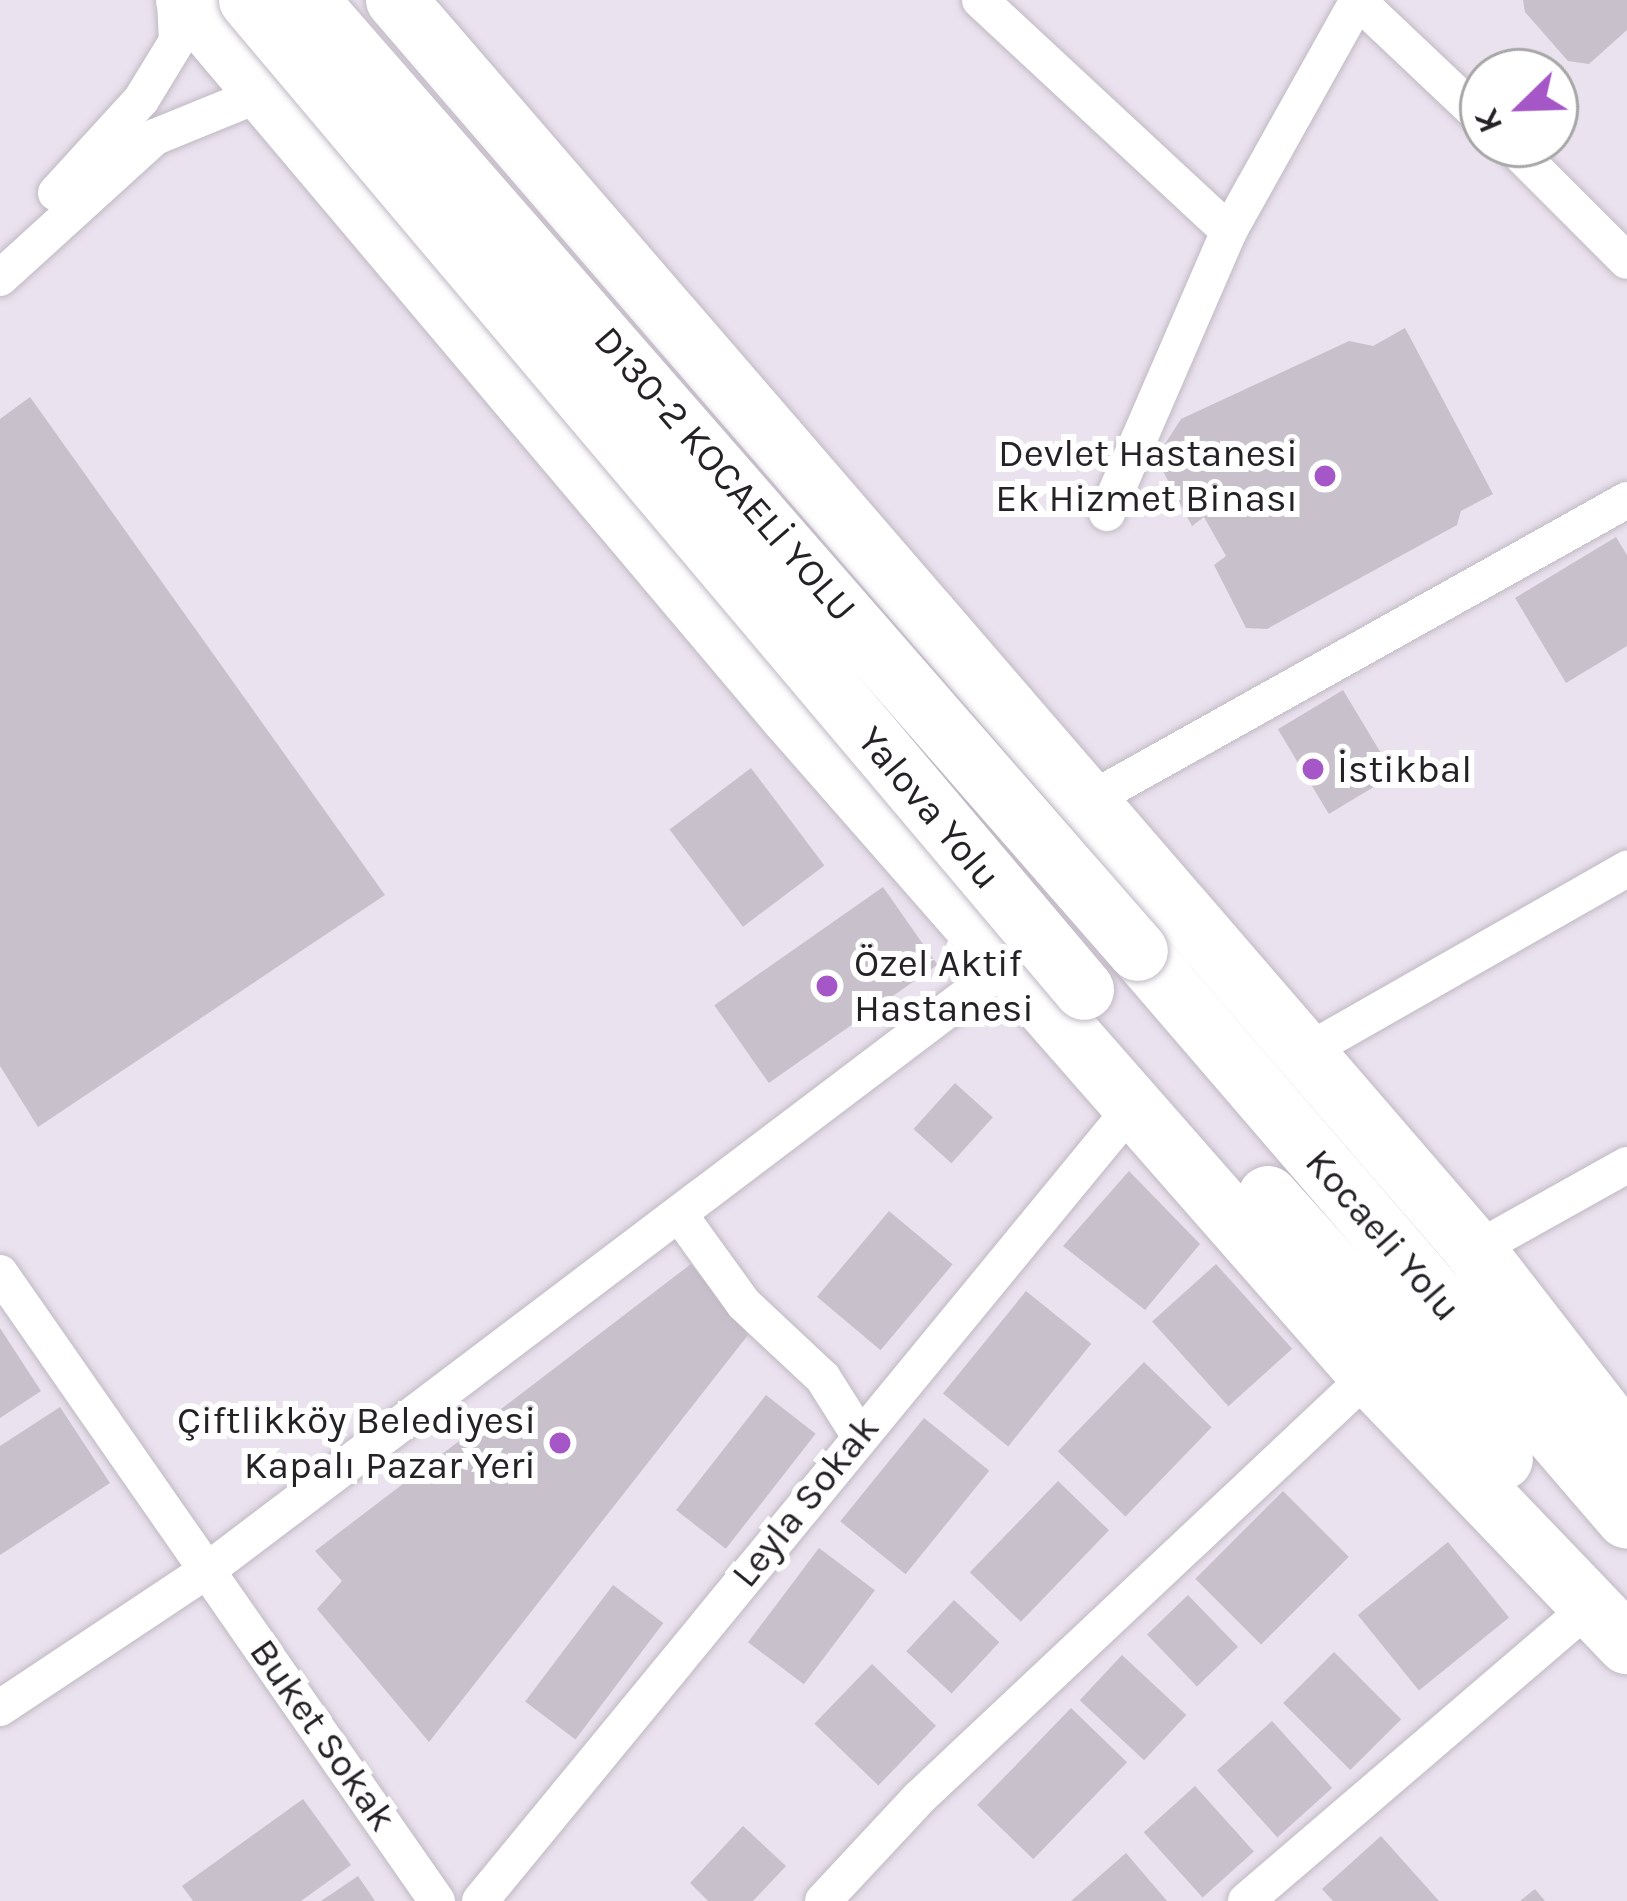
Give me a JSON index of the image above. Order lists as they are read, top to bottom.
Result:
{
  "streets": {
    "highway": ["D130-2 KOCAELİ YOLU", "Yalova Yolu", "Kocaeli̇ Yolu"],
    "street": ["Leyla Sokak", "Buket Sokak"]
  },
  "crossings": [
    ["D130-2 KOCAELİ YOLU", "Kocaeli̇ Yolu"]
  ],
  "places": [
    "Devlet Hastanesi Ek Hizmet Binası",
    "İstikbal",
    "Özel Aktif Hastanesi",
    "Çiftlikköy Belediyesi Kapalı Pazar Yeri"
  ],
  "north": "bottom left"
}
